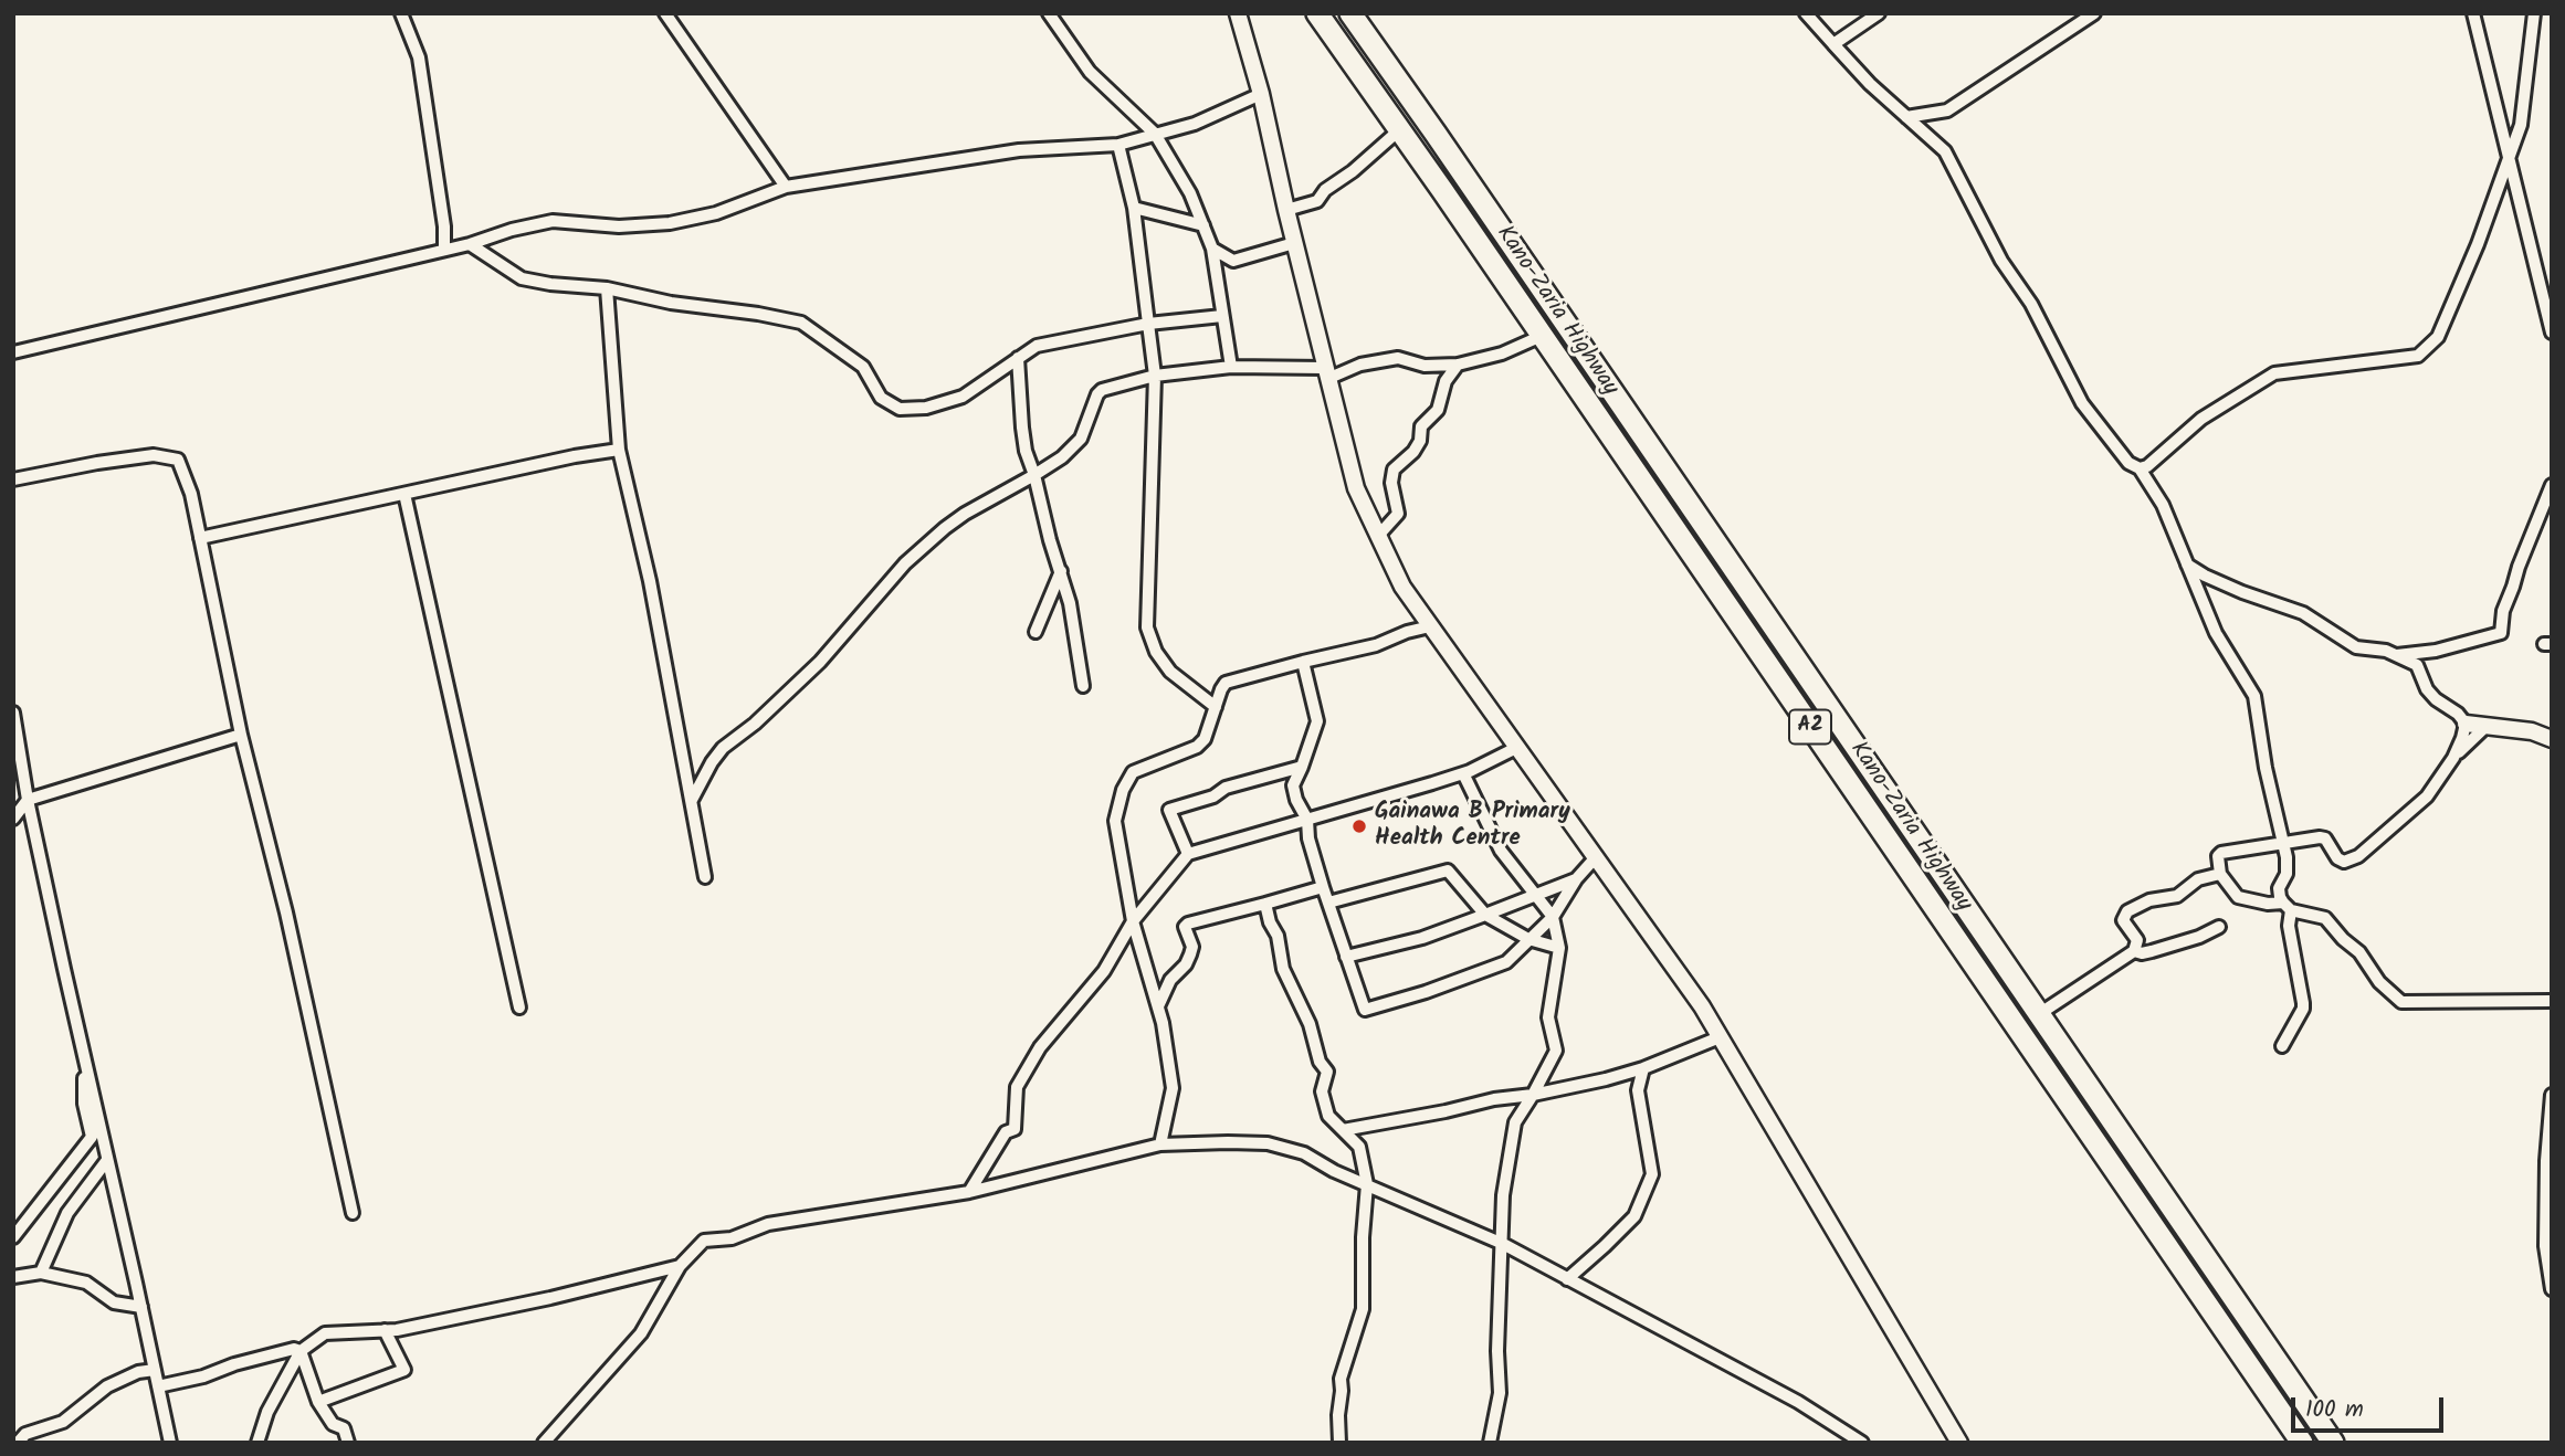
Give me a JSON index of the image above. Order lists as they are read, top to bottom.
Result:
{
  "streets": {
    "highway": ["Kano-Zaria Highway", "A2"]
  },
  "places": ["Gainawa B Primary Health Centre"],
  "scale_bar": "100 m"
}
